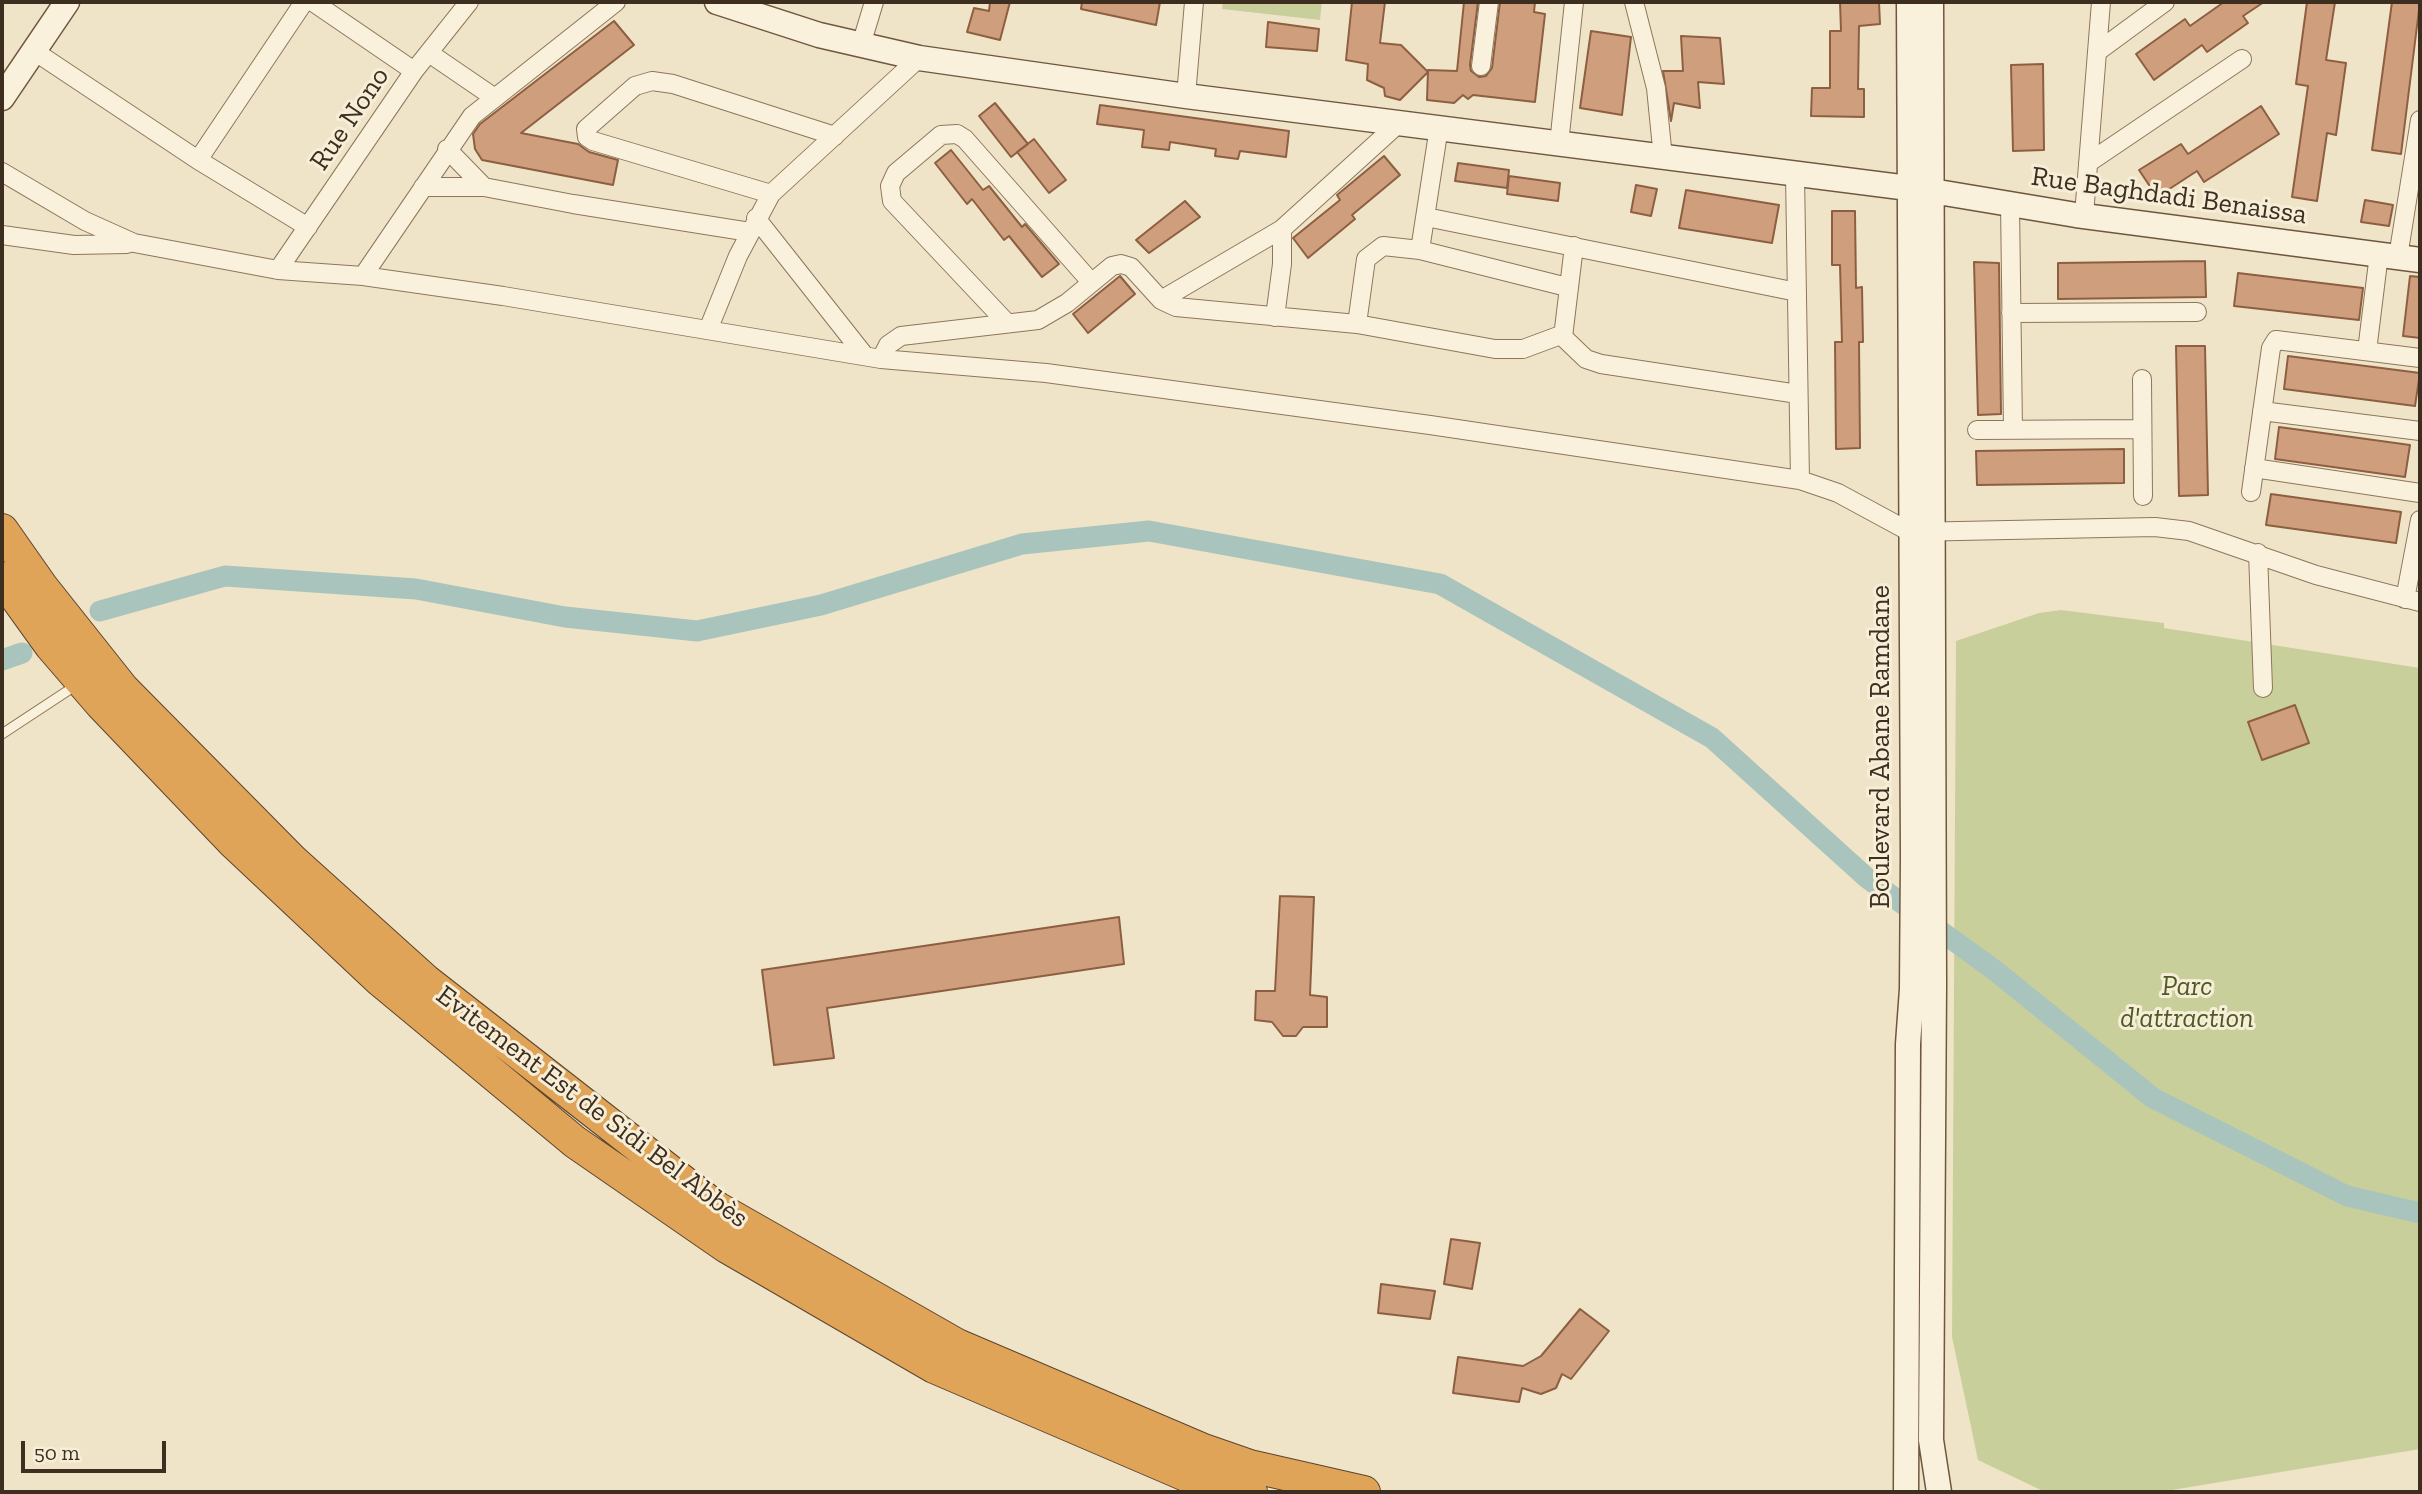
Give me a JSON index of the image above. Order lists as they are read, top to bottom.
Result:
{
  "streets": {
    "highway": ["Evitement Est de Sidi Bel Abbès"],
    "main road": ["Rue Baghdadi Benaissa", "Boulevard Abane Ramdane"],
    "street": ["Rue Nono"]
  },
  "crossings": [
    ["Rue Baghdadi Benaissa", "Boulevard Abane Ramdane"]
  ],
  "parks": ["Parc d'attraction"],
  "scale_bar": "50 m"
}
